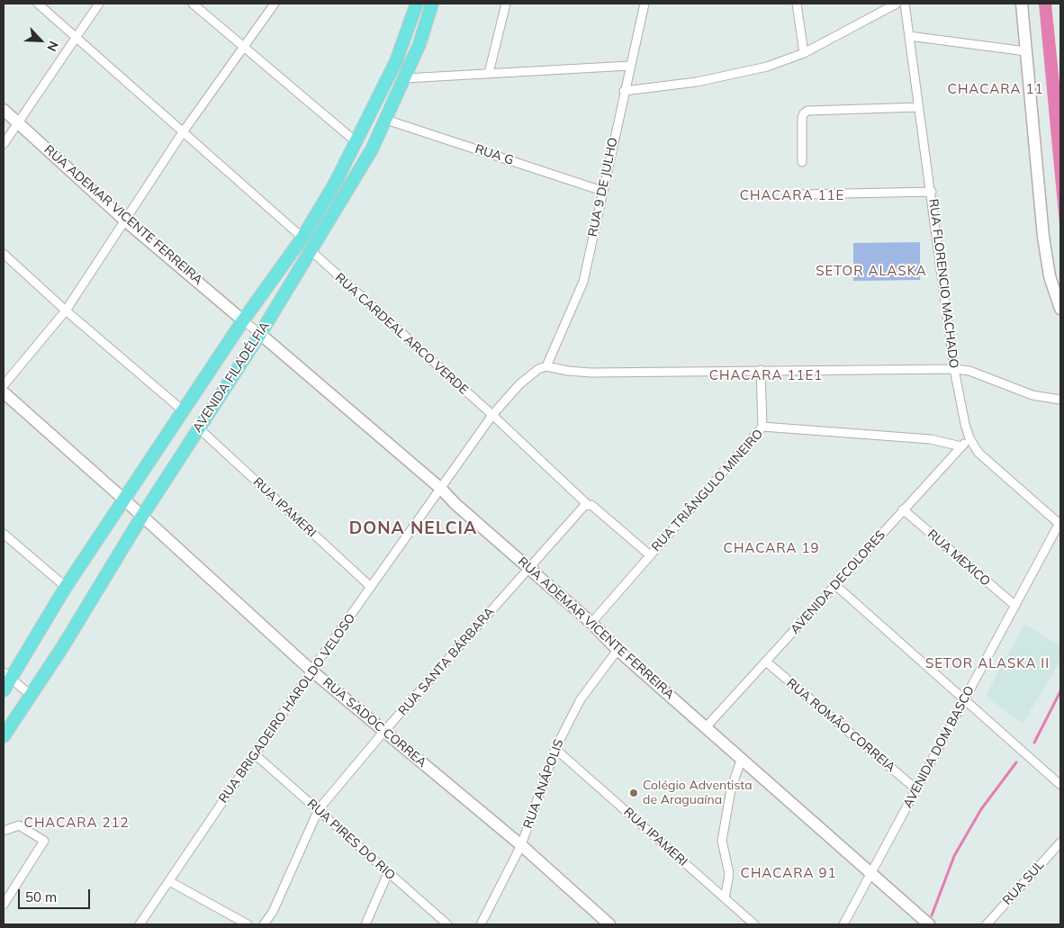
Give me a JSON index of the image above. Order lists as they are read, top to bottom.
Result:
{
  "streets": {
    "main road": ["AVENIDA FILADÉLFIA"],
    "street": [
      "RUA G",
      "RUA 9 DE JULHO",
      "RUA ADEMAR VICENTE FERREIRA",
      "RUA FLORENCIO MACHADO",
      "RUA CARDEAL ARCO VERDE",
      "RUA TRIÂNGULO MINEIRO",
      "RUA IPAMERI",
      "RUA MEXICO",
      "AVENIDA DECOLORES",
      "RUA SANTA BÁRBARA",
      "RUA BRIGADEIRO HAROLDO VELOSO",
      "RUA SADOC CORREA",
      "RUA ROMÃO CORREIA",
      "AVENIDA DOM BASCO",
      "RUA ANÁPOLIS",
      "RUA PIRES DO RIO",
      "RUA SUL"
    ]
  },
  "crossings": [
    ["RUA G", "RUA 9 DE JULHO"],
    ["RUA G", "AVENIDA FILADÉLFIA"],
    ["RUA 9 DE JULHO", "RUA BRIGADEIRO HAROLDO VELOSO"],
    ["RUA ADEMAR VICENTE FERREIRA", "AVENIDA FILADÉLFIA"],
    ["RUA ADEMAR VICENTE FERREIRA", "RUA TRIÂNGULO MINEIRO"],
    ["RUA ADEMAR VICENTE FERREIRA", "AVENIDA DECOLORES"],
    ["RUA ADEMAR VICENTE FERREIRA", "RUA SANTA BÁRBARA"],
    ["RUA ADEMAR VICENTE FERREIRA", "RUA BRIGADEIRO HAROLDO VELOSO"],
    ["RUA ADEMAR VICENTE FERREIRA", "AVENIDA DOM BASCO"],
    ["RUA ADEMAR VICENTE FERREIRA", "RUA ANÁPOLIS"],
    ["RUA FLORENCIO MACHADO", "AVENIDA DECOLORES"],
    ["RUA FLORENCIO MACHADO", "AVENIDA DOM BASCO"],
    ["RUA CARDEAL ARCO VERDE", "AVENIDA FILADÉLFIA"],
    ["RUA CARDEAL ARCO VERDE", "RUA SANTA BÁRBARA"],
    ["RUA CARDEAL ARCO VERDE", "RUA BRIGADEIRO HAROLDO VELOSO"],
    ["AVENIDA FILADÉLFIA", "RUA IPAMERI"],
    ["AVENIDA FILADÉLFIA", "RUA SADOC CORREA"],
    ["RUA TRIÂNGULO MINEIRO", "AVENIDA DECOLORES"],
    ["RUA IPAMERI", "RUA BRIGADEIRO HAROLDO VELOSO"],
    ["RUA IPAMERI", "RUA ANÁPOLIS"],
    ["RUA MEXICO", "AVENIDA DECOLORES"],
    ["RUA MEXICO", "AVENIDA DOM BASCO"],
    ["AVENIDA DECOLORES", "RUA ROMÃO CORREIA"],
    ["RUA SANTA BÁRBARA", "RUA SADOC CORREA"],
    ["RUA SANTA BÁRBARA", "RUA PIRES DO RIO"],
    ["RUA BRIGADEIRO HAROLDO VELOSO", "RUA SADOC CORREA"],
    ["RUA BRIGADEIRO HAROLDO VELOSO", "RUA PIRES DO RIO"],
    ["RUA SADOC CORREA", "RUA ANÁPOLIS"],
    ["RUA ROMÃO CORREIA", "AVENIDA DOM BASCO"]
  ],
  "districts": [
    "CHACARA 11",
    "CHACARA 11E",
    "SETOR ALASKA",
    "CHACARA 11E1",
    "DONA NELCIA",
    "CHACARA 19",
    "SETOR ALASKA II",
    "CHACARA 212",
    "CHACARA 91"
  ],
  "places": ["Colégio Adventista de Araguaína"],
  "scale_bar": "50 m",
  "north": "bottom right"
}
